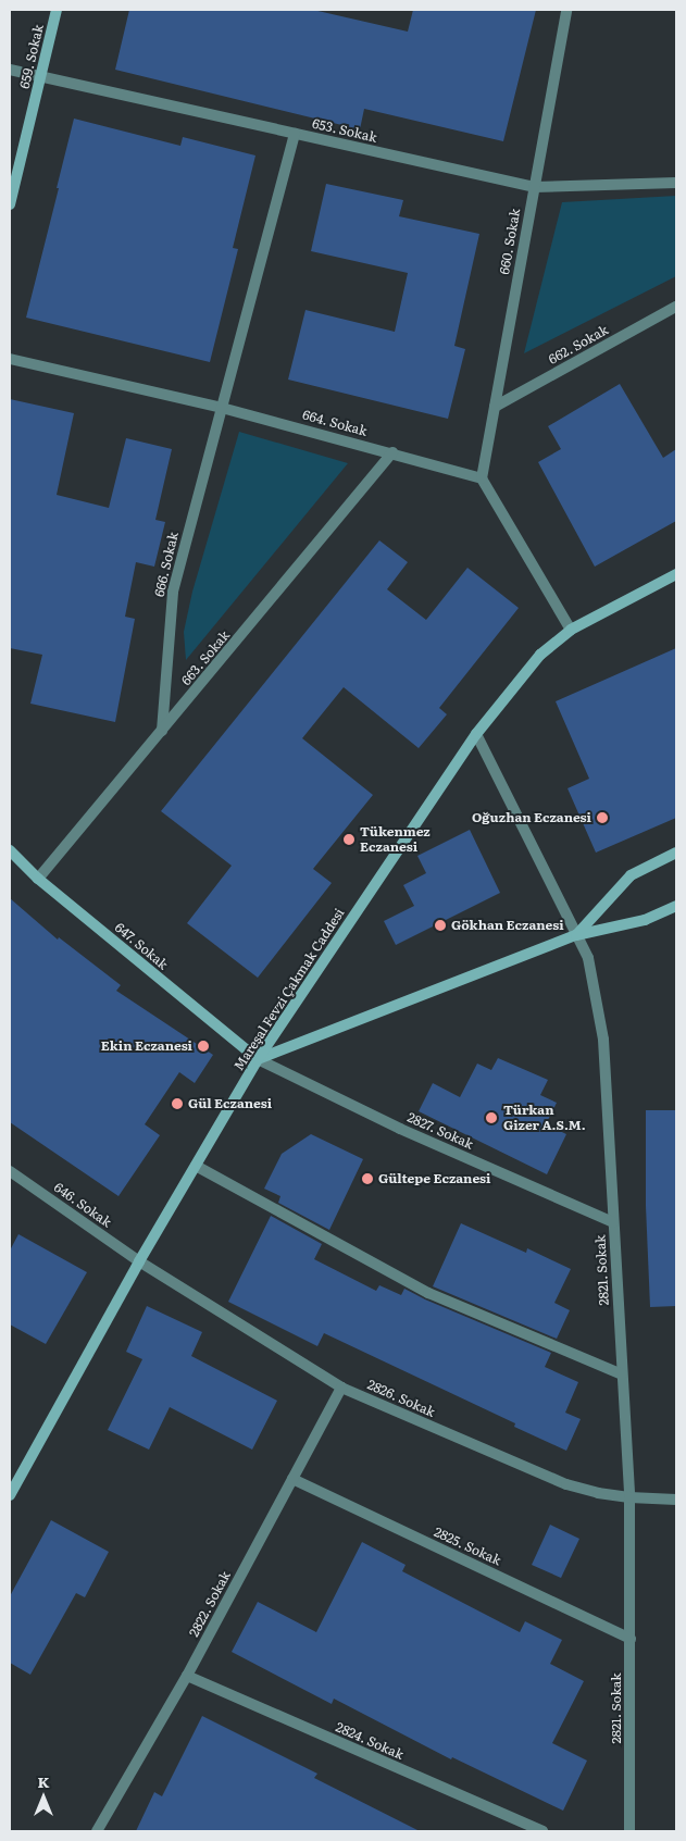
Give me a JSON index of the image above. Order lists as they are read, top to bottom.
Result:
{
  "streets": {
    "main road": ["659. Sokak", "647. Sokak", "Mareşal Fevzi Çakmak Caddesi"],
    "street": [
      "653. Sokak",
      "660. Sokak",
      "662. Sokak",
      "664. Sokak",
      "666. Sokak",
      "663. Sokak",
      "2827. Sokak",
      "646. Sokak",
      "2821. Sokak",
      "2826. Sokak",
      "2825. Sokak",
      "2822. Sokak",
      "2824. Sokak"
    ]
  },
  "crossings": [
    ["659. Sokak", "653. Sokak"],
    ["653. Sokak", "660. Sokak"],
    ["653. Sokak", "666. Sokak"],
    ["660. Sokak", "662. Sokak"],
    ["660. Sokak", "664. Sokak"],
    ["664. Sokak", "666. Sokak"],
    ["664. Sokak", "663. Sokak"],
    ["666. Sokak", "663. Sokak"],
    ["663. Sokak", "647. Sokak"],
    ["647. Sokak", "Mareşal Fevzi Çakmak Caddesi"],
    ["647. Sokak", "2827. Sokak"],
    ["Mareşal Fevzi Çakmak Caddesi", "2827. Sokak"],
    ["Mareşal Fevzi Çakmak Caddesi", "646. Sokak"],
    ["Mareşal Fevzi Çakmak Caddesi", "2821. Sokak"],
    ["Mareşal Fevzi Çakmak Caddesi", "2826. Sokak"],
    ["2827. Sokak", "2821. Sokak"],
    ["646. Sokak", "2826. Sokak"],
    ["2821. Sokak", "2826. Sokak"],
    ["2821. Sokak", "2825. Sokak"],
    ["2826. Sokak", "2822. Sokak"],
    ["2825. Sokak", "2822. Sokak"],
    ["2822. Sokak", "2824. Sokak"]
  ],
  "places": [
    "Oğuzhan Eczanesi",
    "Tükenmez Eczanesi",
    "Gökhan Eczanesi",
    "Ekin Eczanesi",
    "Gül Eczanesi",
    "Türkan Gizer A.S.M.",
    "Gültepe Eczanesi"
  ],
  "north": "top"
}
